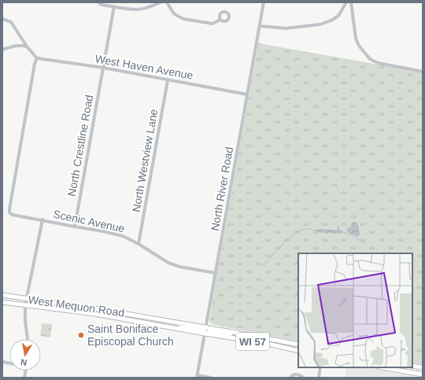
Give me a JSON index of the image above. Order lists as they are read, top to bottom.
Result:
{
  "streets": {
    "main road": ["West Mequon Road", "WI 57"],
    "street": [
      "West Haven Avenue",
      "North Crestline Road",
      "North Westview Lane",
      "North River Road",
      "Scenic Avenue"
    ]
  },
  "crossings": [
    ["West Haven Avenue", "North Crestline Road"],
    ["West Haven Avenue", "North Westview Lane"],
    ["West Haven Avenue", "North River Road"],
    ["West Haven Avenue", "Scenic Avenue"],
    ["North Crestline Road", "Scenic Avenue"],
    ["North Westview Lane", "Scenic Avenue"],
    ["North River Road", "Scenic Avenue"],
    ["North River Road", "West Mequon Road"]
  ],
  "places": ["Saint Boniface Episcopal Church"],
  "north": "bottom"
}
